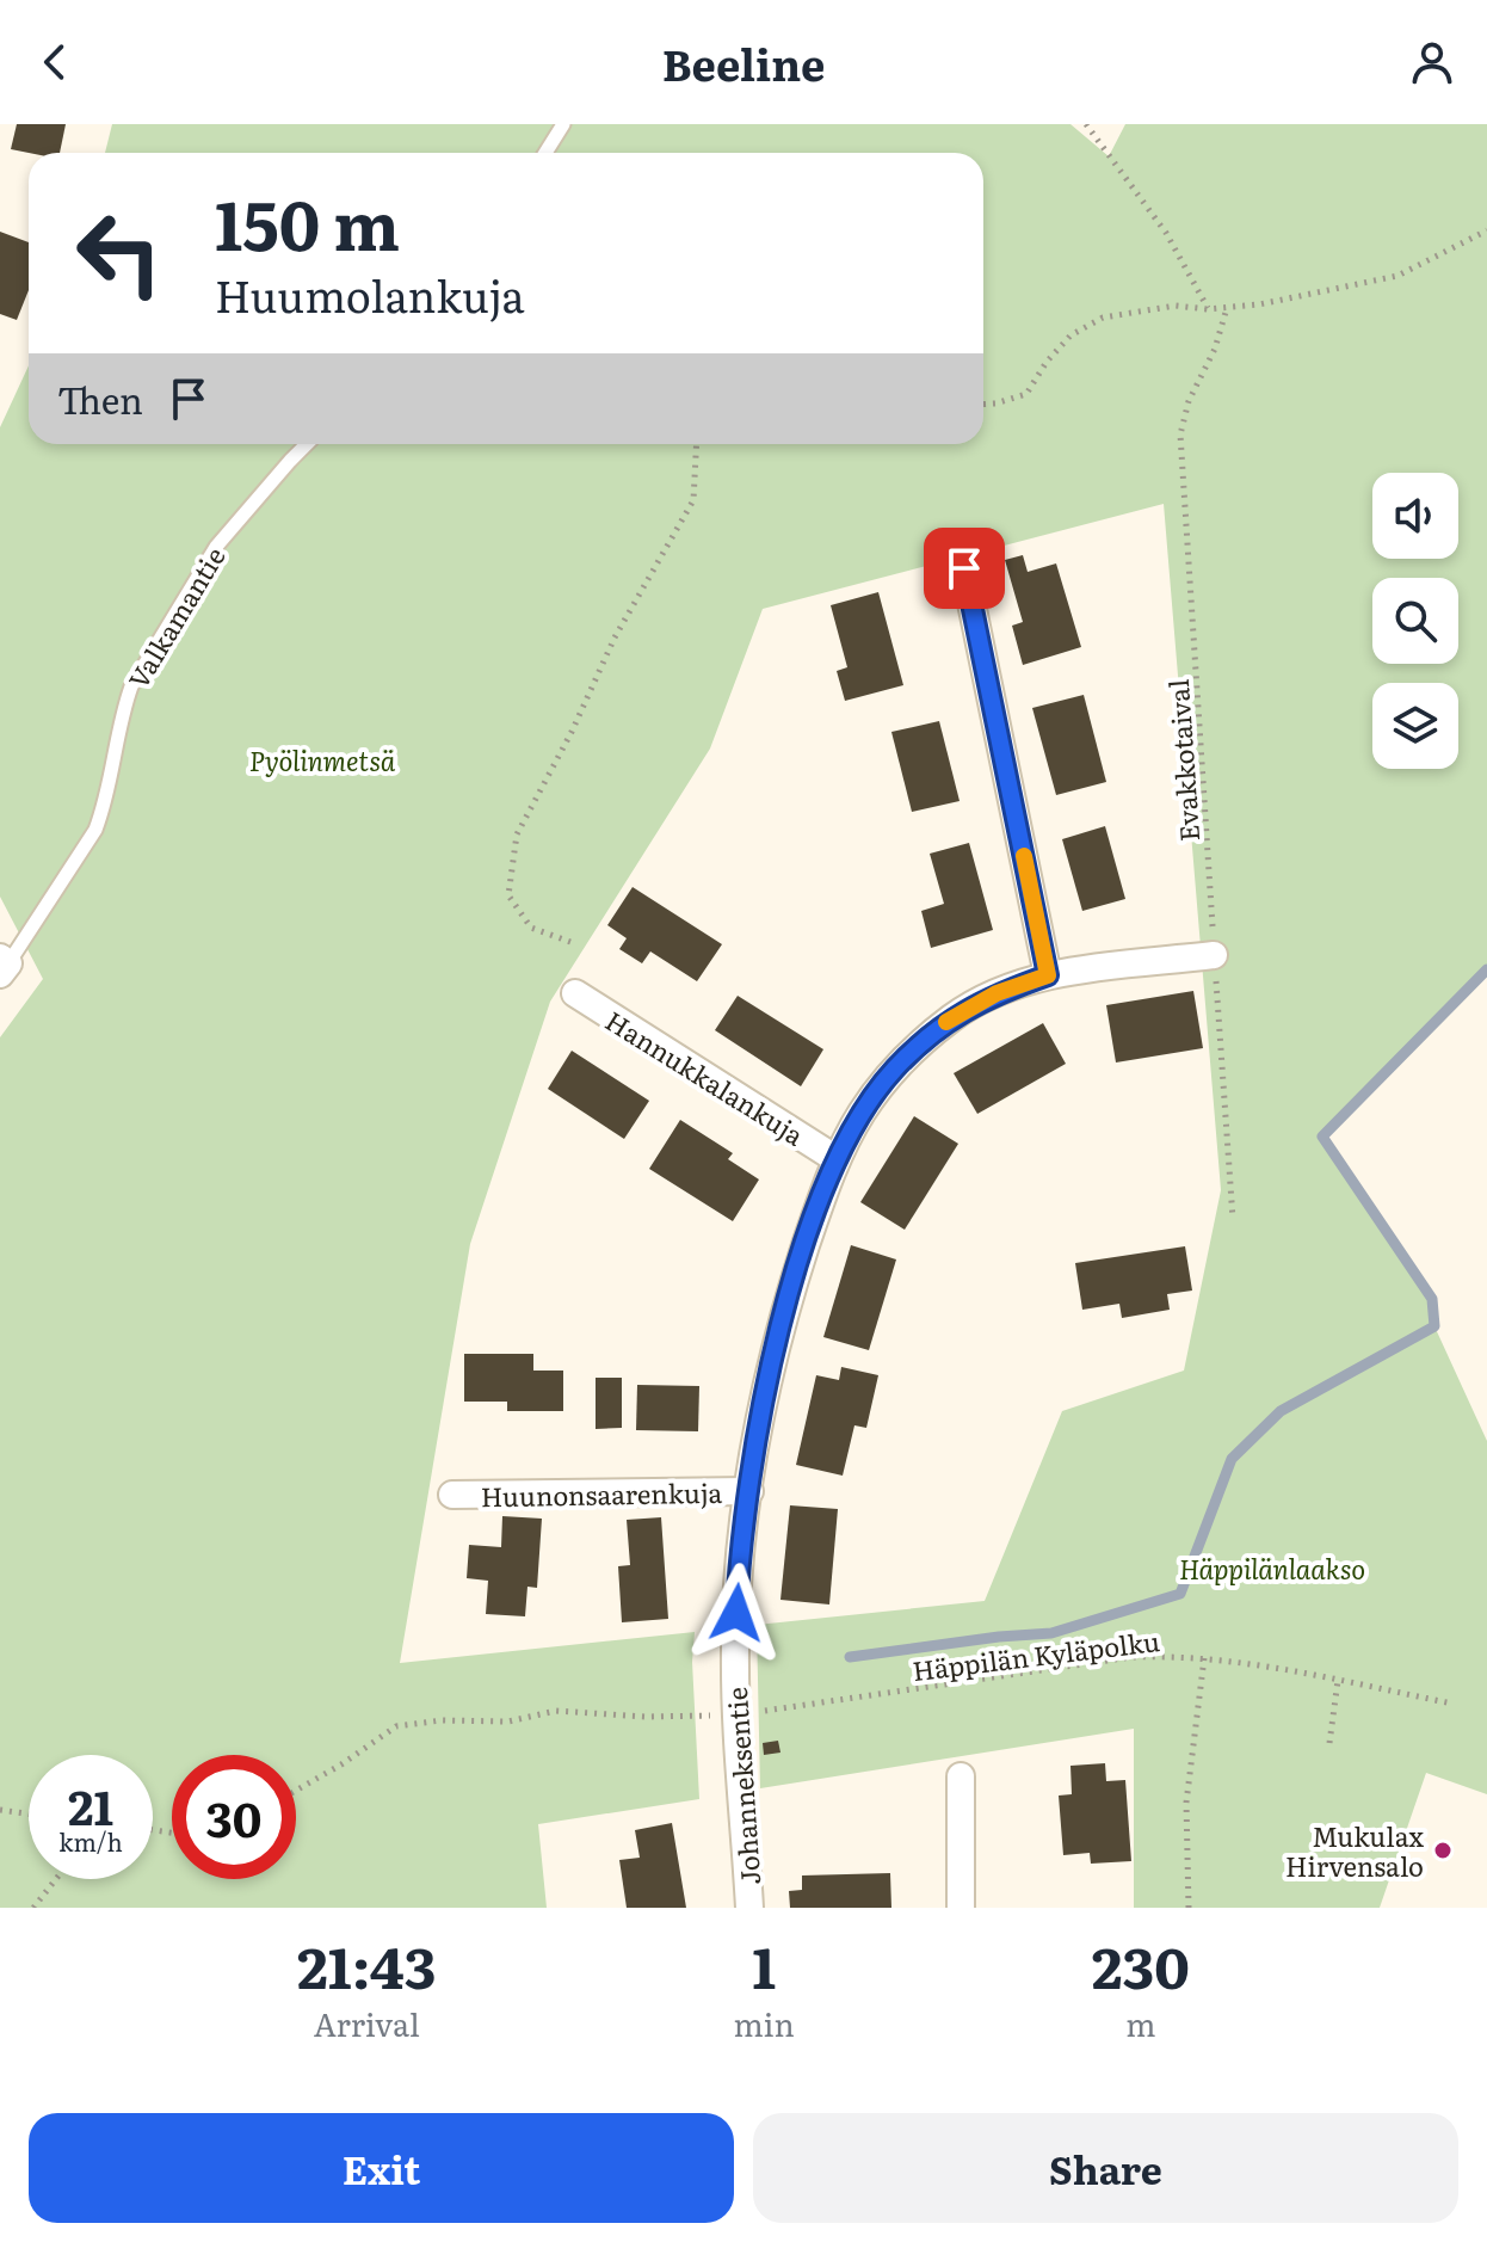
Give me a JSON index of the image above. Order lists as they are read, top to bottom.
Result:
{
  "streets": {
    "street": ["Hannukkalankuja", "Huunonsaarenkuja", "Johanneksentie"],
    "lane": ["Valkamantie"],
    "path": ["Evakkotaival", "Häppilän Kyläpolku"]
  },
  "crossings": [
    ["Evakkotaival", "Johanneksentie"],
    ["Hannukkalankuja", "Johanneksentie"],
    ["Huunonsaarenkuja", "Johanneksentie"],
    ["Häppilän Kyläpolku", "Johanneksentie"]
  ],
  "parks": ["Pyölinmetsä", "Häppilänlaakso"],
  "places": ["Mukulax Hirvensalo"],
  "page": {
    "header": "Beeline",
    "turn": ["150 m", "Huumolankuja"],
    "then": "Then",
    "speed": "21 km/h",
    "limit": "30",
    "eta": [
      "21:43",
      "Arrival",
      "1",
      "min",
      "230",
      "m"
    ],
    "buttons": ["Exit", "Share"]
  }
}
